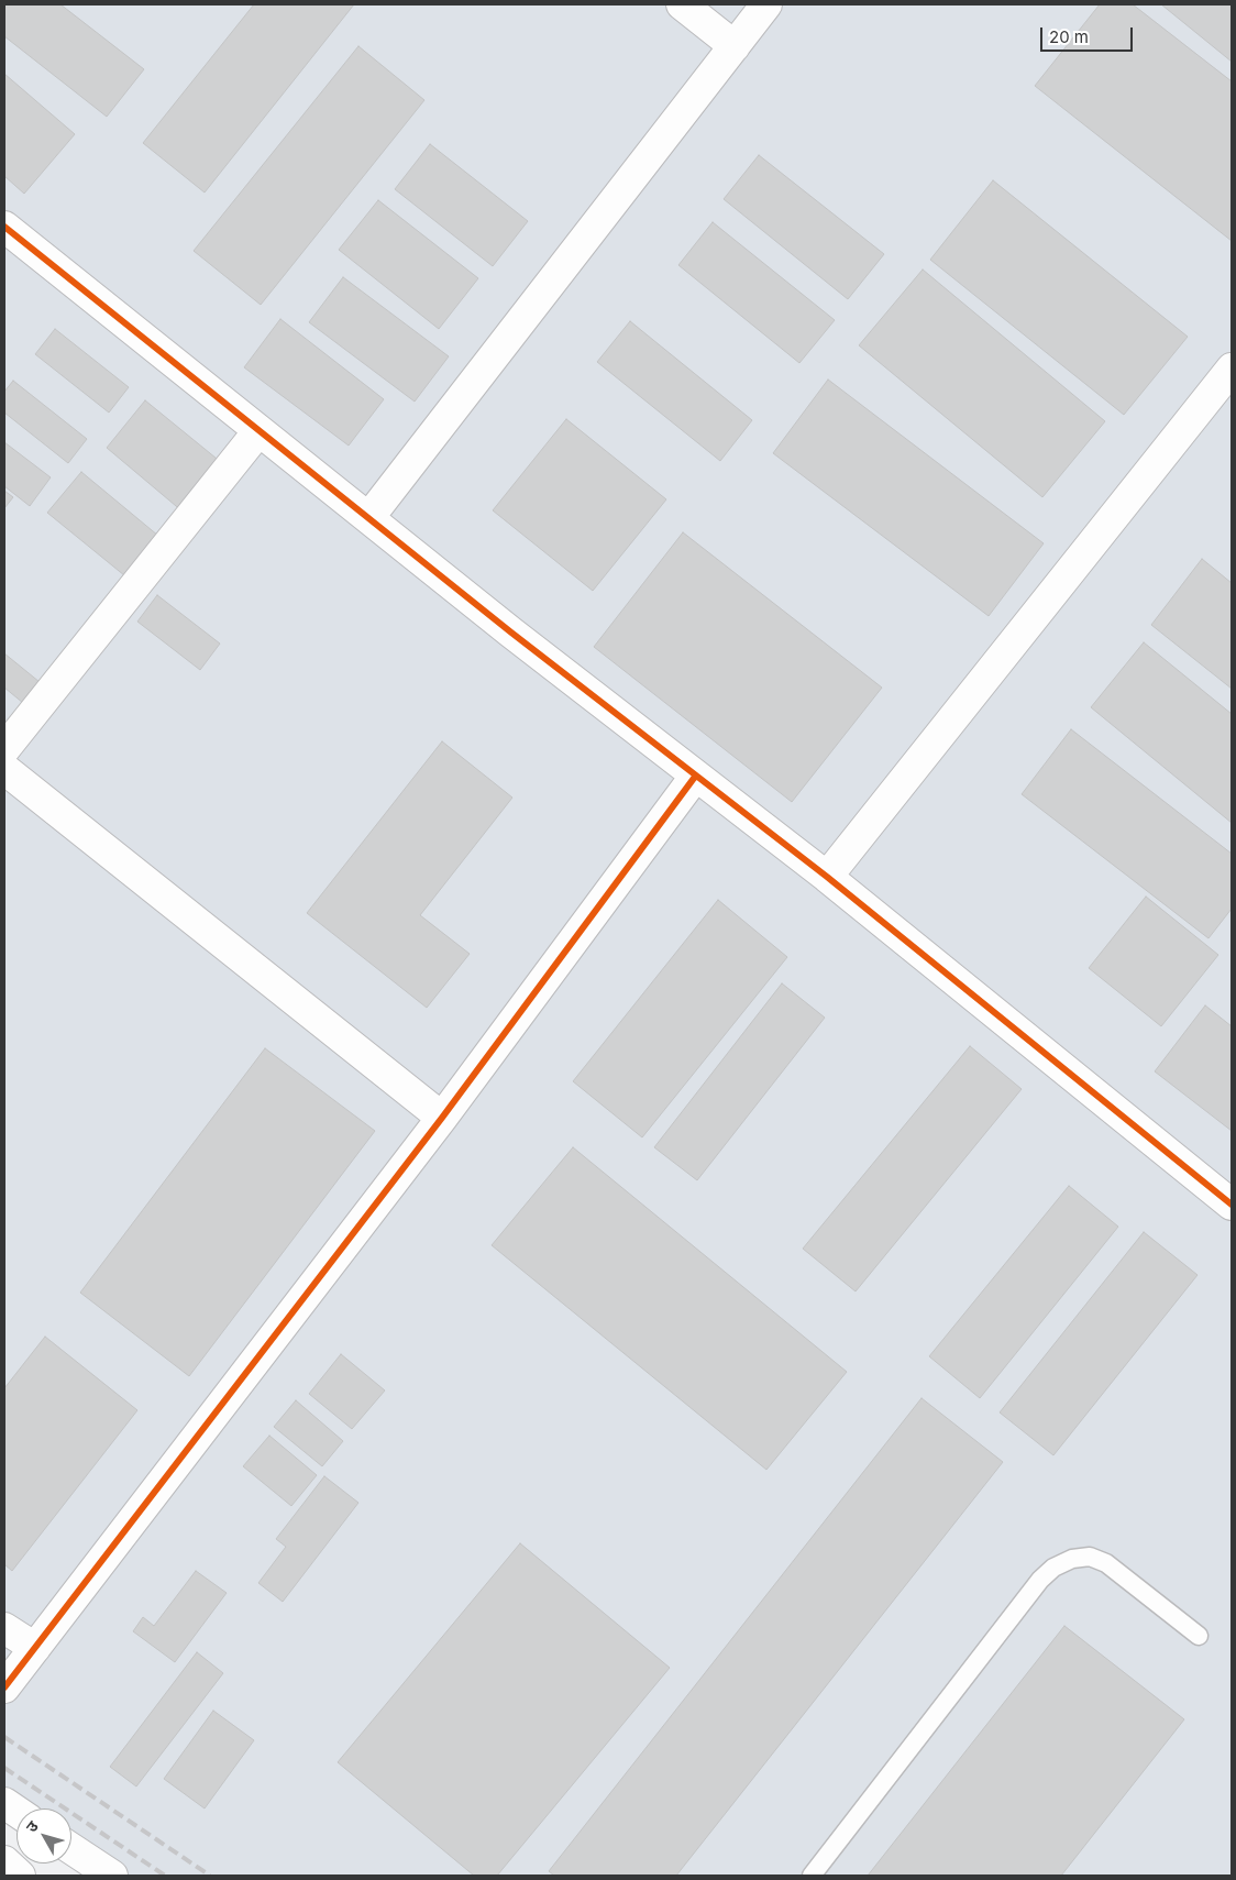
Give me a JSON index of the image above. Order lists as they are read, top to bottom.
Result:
{
  "scale_bar": "20 m",
  "north": "top left"
}
